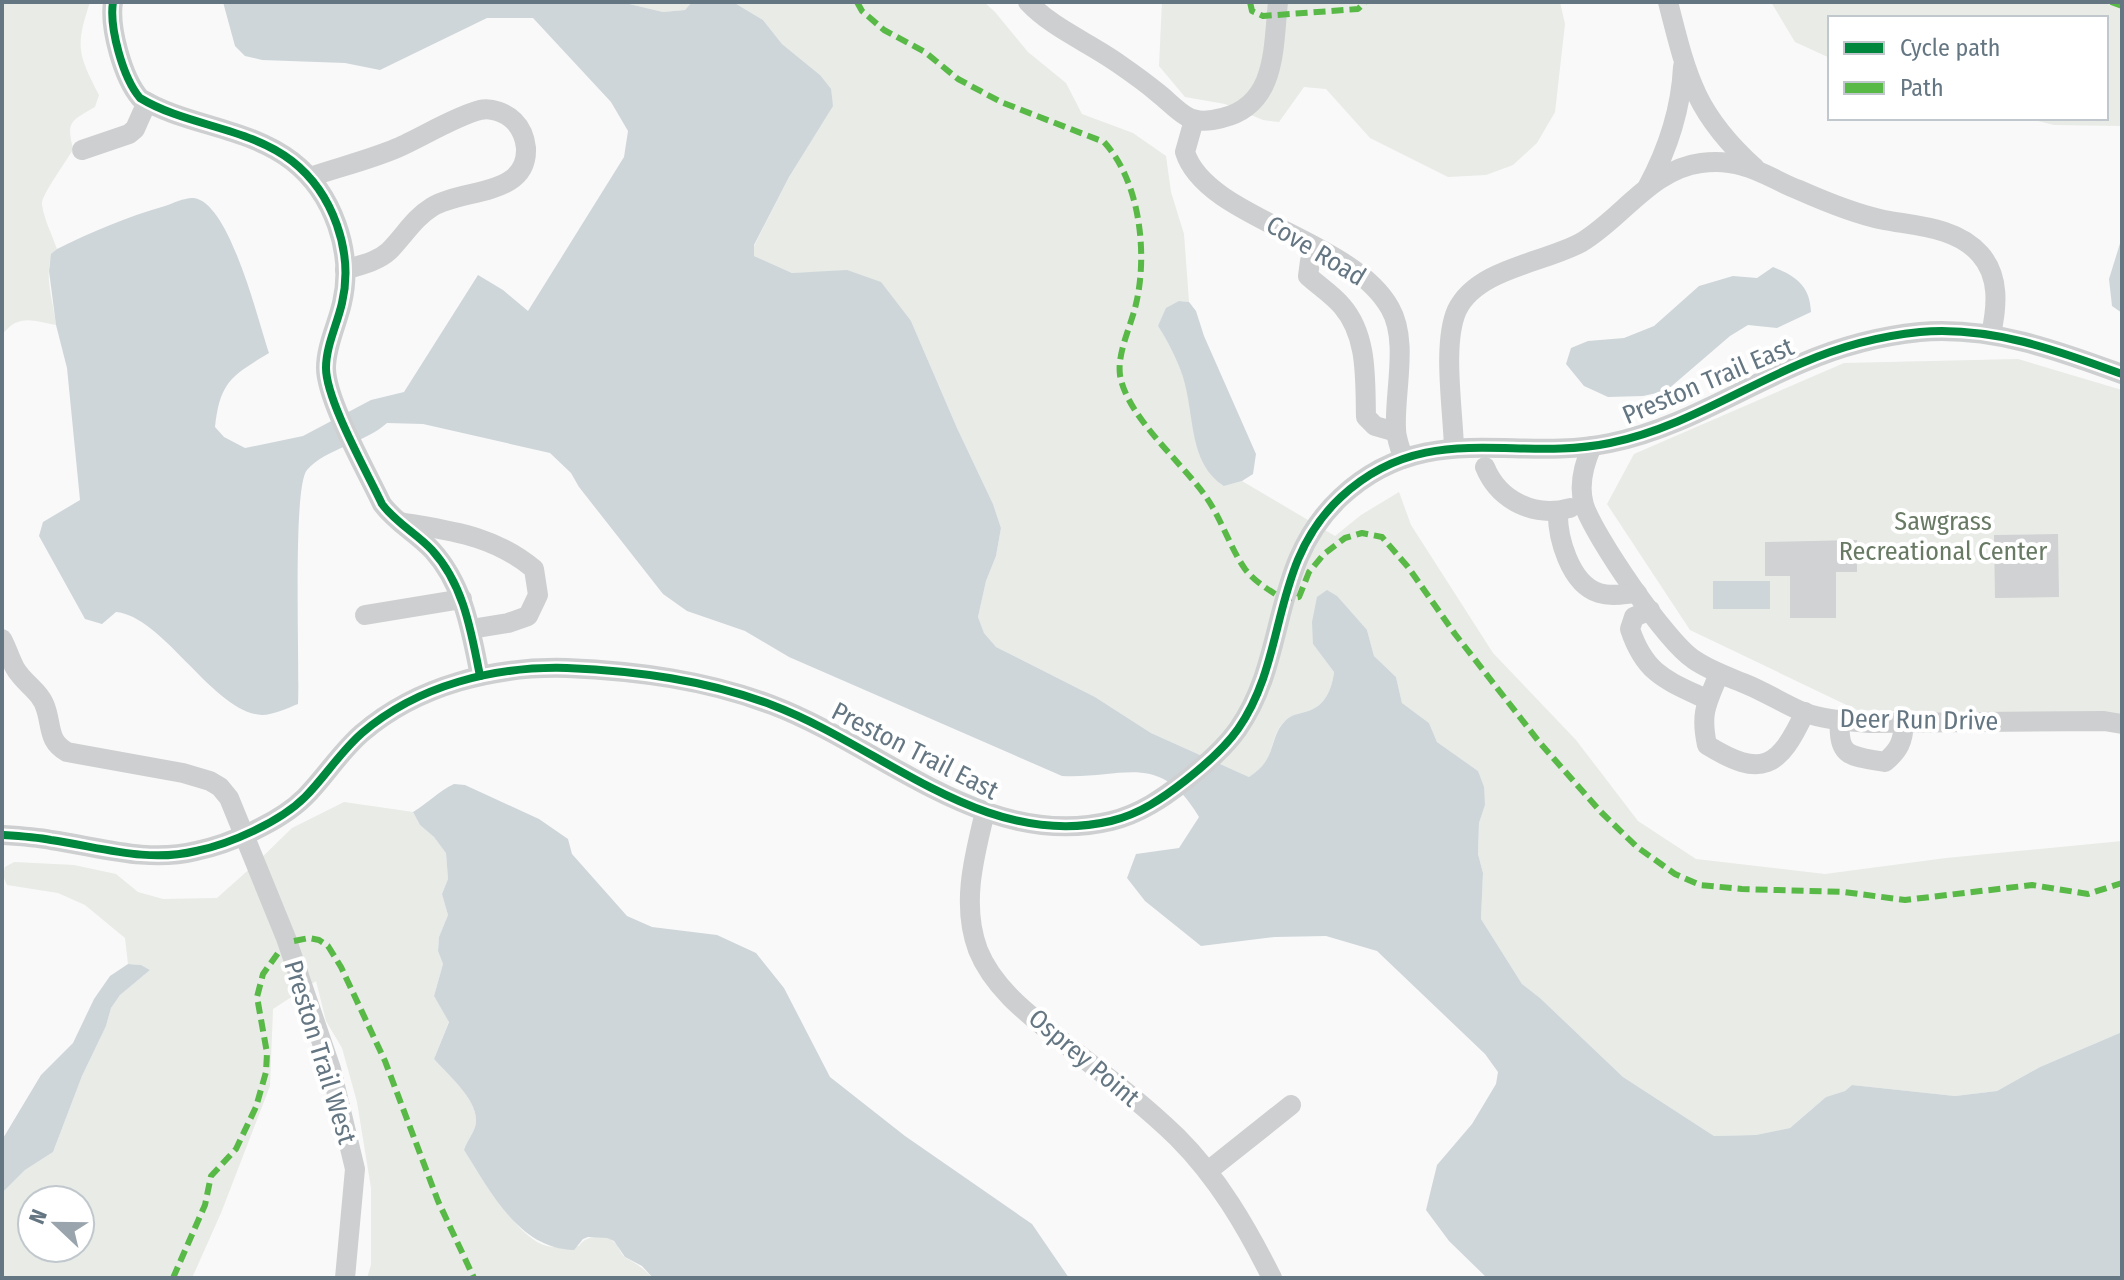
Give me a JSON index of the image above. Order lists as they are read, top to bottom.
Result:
{
  "streets": {
    "street": [
      "Cove Road",
      "Preston Trail East",
      "Deer Run Drive",
      "Preston Trail West",
      "Osprey Point"
    ]
  },
  "crossings": [
    ["Cove Road", "Preston Trail East"],
    ["Preston Trail East", "Deer Run Drive"],
    ["Preston Trail East", "Preston Trail West"],
    ["Preston Trail East", "Osprey Point"]
  ],
  "parks": ["Sawgrass Recreational Center"],
  "legend": ["Cycle path", "Path"],
  "north": "left"
}
